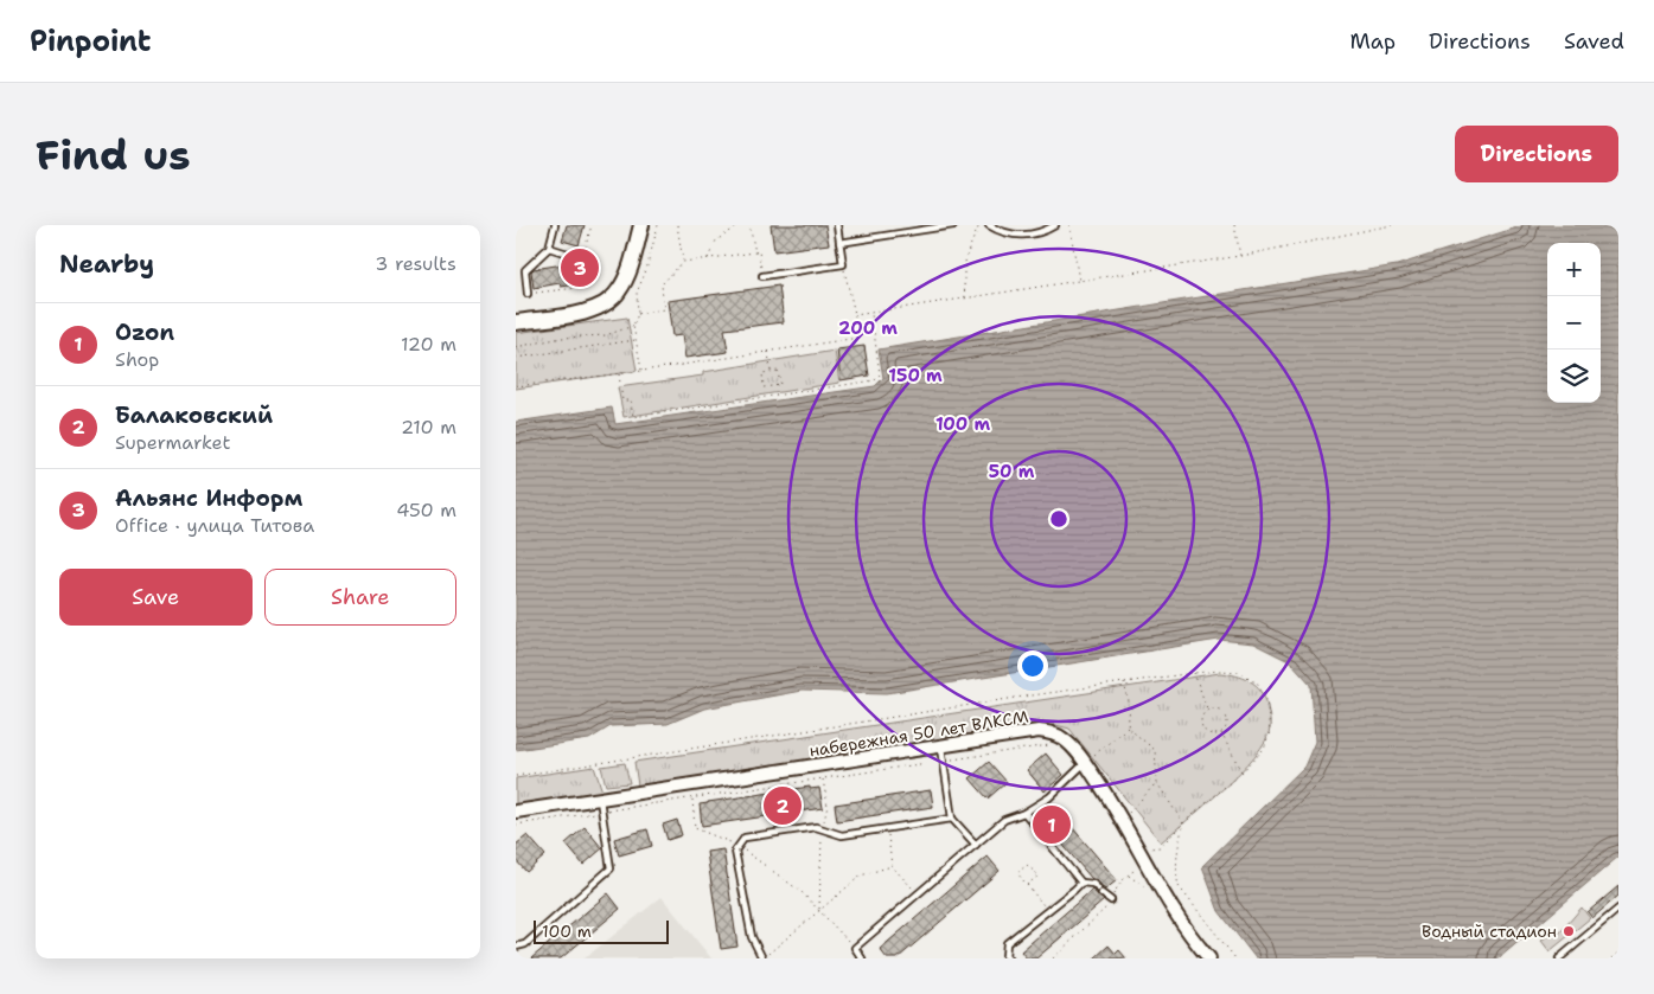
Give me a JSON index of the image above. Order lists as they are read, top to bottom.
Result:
{
  "streets": {
    "street": ["набережная 50 лет ВЛКСМ"]
  },
  "places": ["Водный стадион"],
  "scale_bar": "100 m",
  "page": {
    "header": "Pinpoint",
    "nav": ["Map", "Directions", "Saved"],
    "buttons": [
      "Directions",
      ["Save", "Share"]
    ],
    "title": "Find us",
    "heading": ["Nearby", "3 results"],
    "map_buttons": ["+", "−"],
    "pins": ["3", "2", "1"],
    "list": [
      {
        "mark": "1",
        "name": "Ozon",
        "note": "Shop",
        "value": "120 m"
      },
      {
        "mark": "2",
        "name": "Балаковский",
        "note": "Supermarket",
        "value": "210 m"
      },
      {
        "mark": "3",
        "name": "Альянс Информ",
        "note": "Office · улица Титова",
        "value": "450 m"
      }
    ],
    "scale": "100 m"
  },
  "rings": [
    "200 m",
    "150 m",
    "100 m",
    "50 m"
  ]
}
